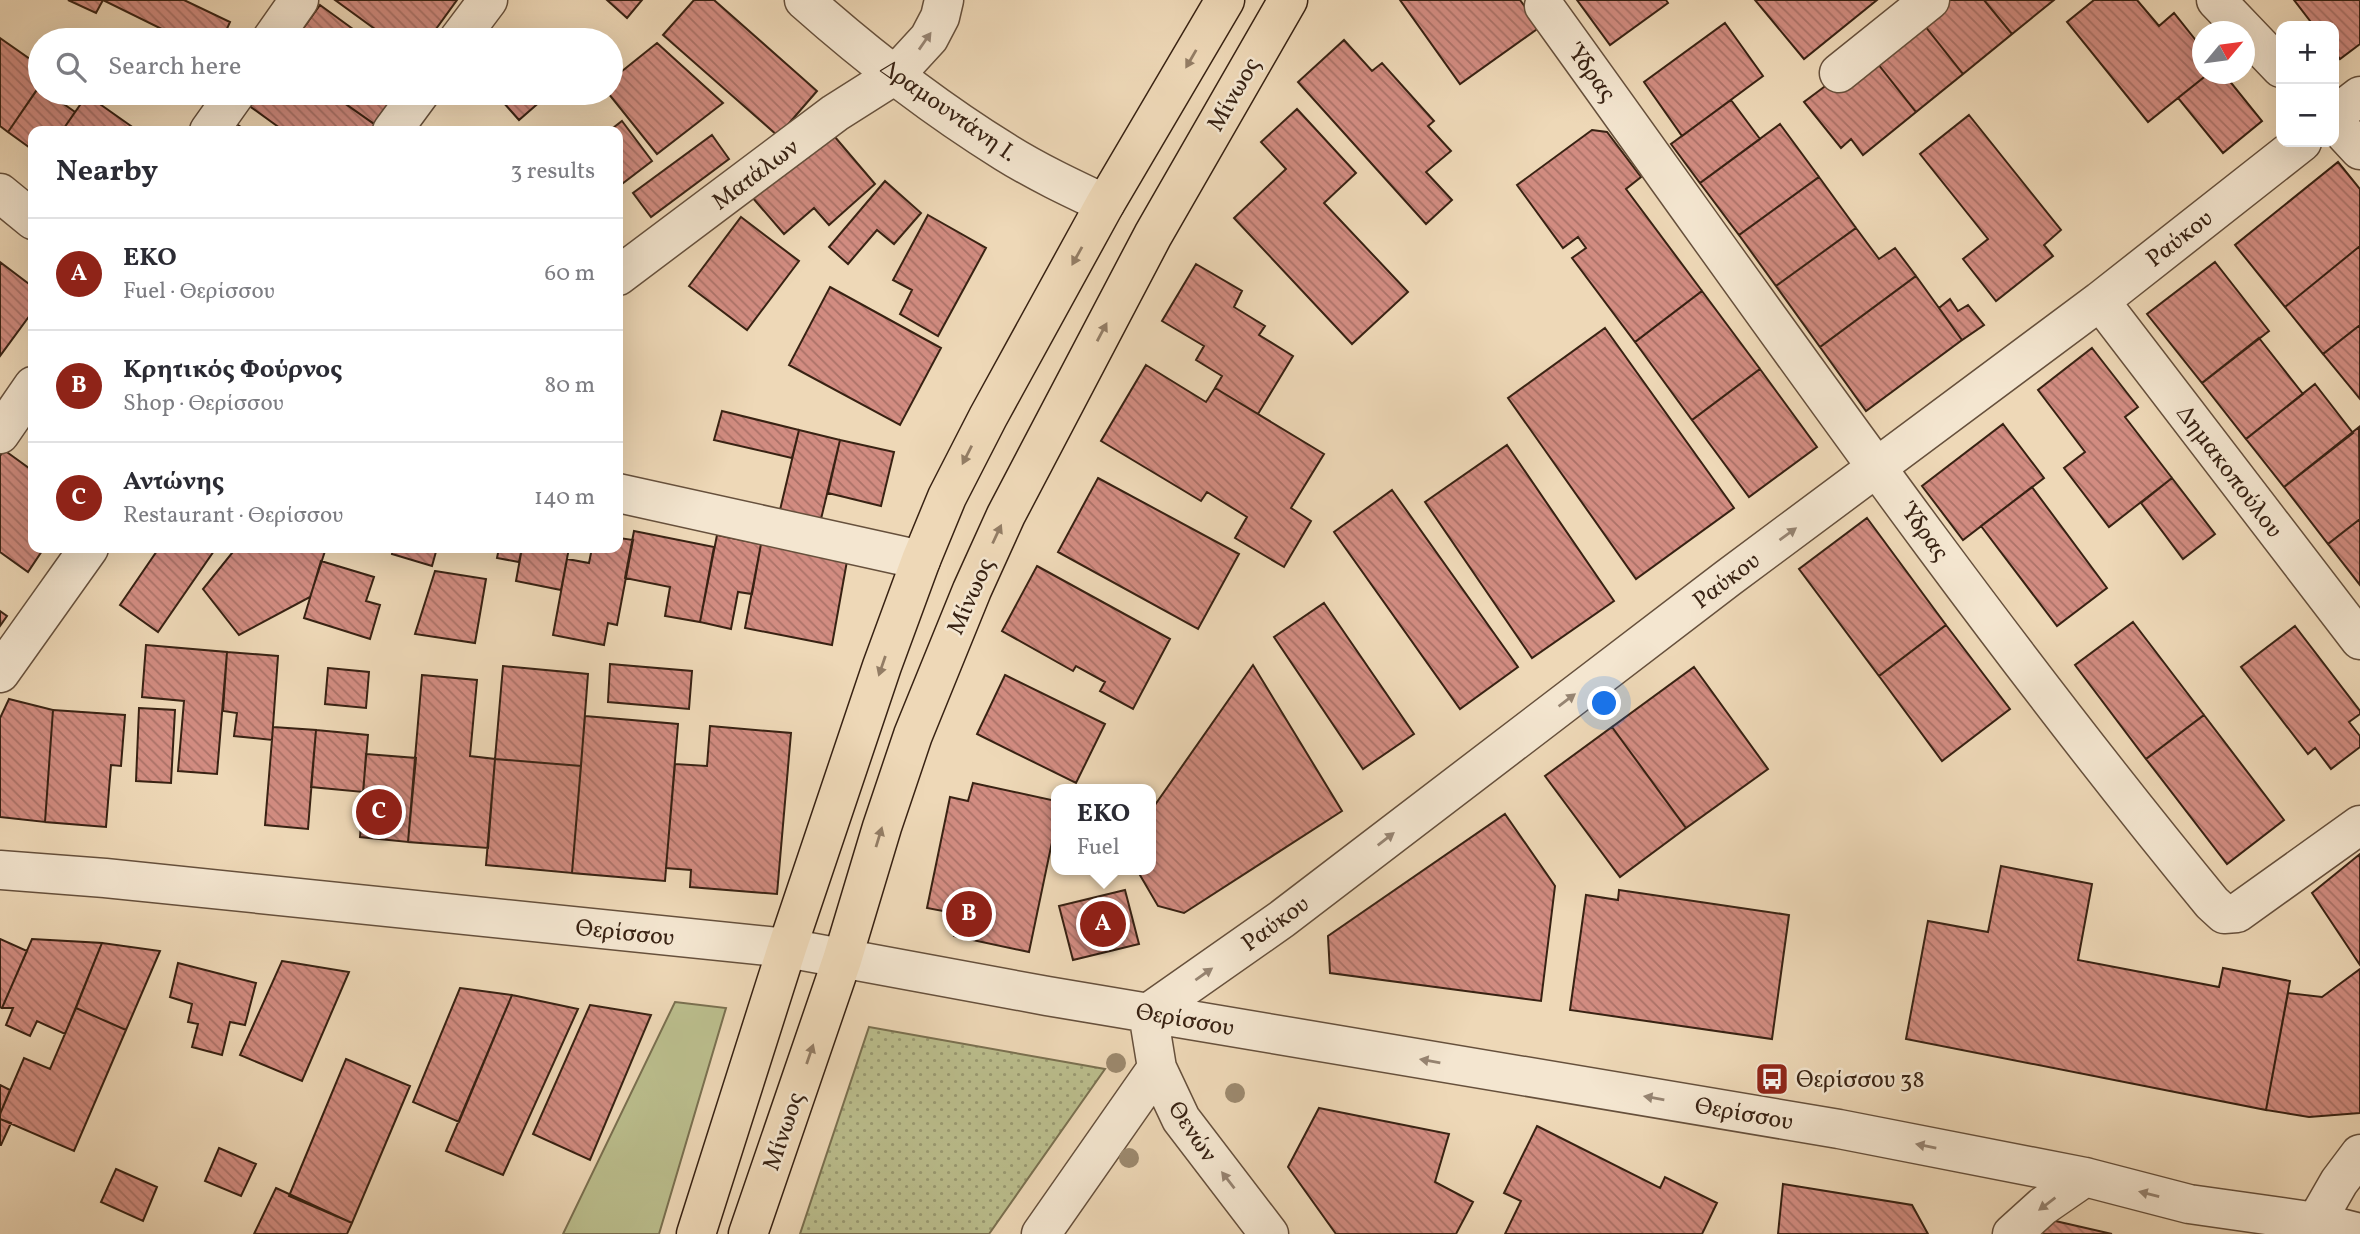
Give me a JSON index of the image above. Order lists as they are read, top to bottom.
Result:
{
  "streets": {
    "main road": ["Μίνωος"],
    "street": [
      "Ύδρας",
      "Δραμουντάνη Ι.",
      "Ματάλων",
      "Ραύκου",
      "Δημακοπούλου",
      "Θερίσσου",
      "Θενών"
    ]
  },
  "crossings": [
    ["Ύδρας", "Ραύκου"],
    ["Μίνωος", "Δραμουντάνη Ι."],
    ["Μίνωος", "Θερίσσου"],
    ["Δραμουντάνη Ι.", "Ματάλων"],
    ["Ραύκου", "Δημακοπούλου"],
    ["Ραύκου", "Θερίσσου"],
    ["Ραύκου", "Θενών"],
    ["Θερίσσου", "Θενών"]
  ],
  "one_way": ["Ραύκου", "Θερίσσου", "Θενών"],
  "places": {
    "bus stop": ["Θερίσσου 38"]
  },
  "north": "top right",
  "page": {
    "map_buttons": ["+", "−"],
    "search": "Search here",
    "heading": ["Nearby", "3 results"],
    "list": [
      {
        "mark": "A",
        "name": "ΕΚΟ",
        "note": "Fuel · Θερίσσου",
        "value": "60 m"
      },
      {
        "mark": "B",
        "name": "Κρητικός Φούρνος",
        "note": "Shop · Θερίσσου",
        "value": "80 m"
      },
      {
        "mark": "C",
        "name": "Αντώνης",
        "note": "Restaurant · Θερίσσου",
        "value": "140 m"
      }
    ],
    "popup": ["ΕΚΟ", "Fuel"],
    "pins": ["C", "B", "A"]
  }
}
